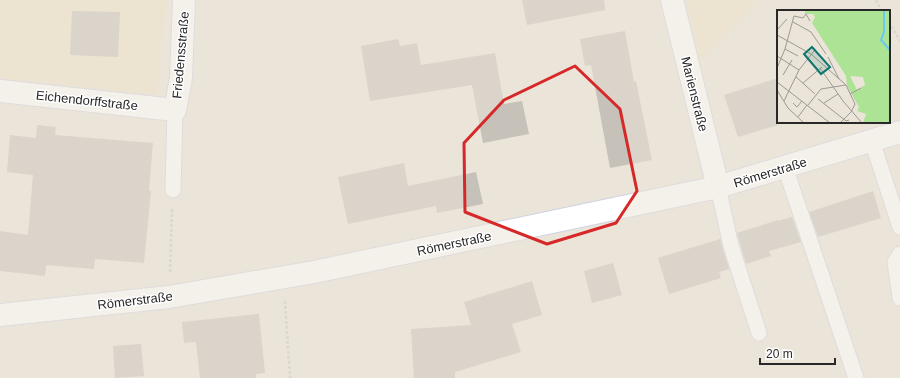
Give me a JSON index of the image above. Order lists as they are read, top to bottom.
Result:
{
  "streets": {
    "street": [
      "Friedensstraße",
      "Marienstraße",
      "Eichendorffstraße",
      "Römerstraße"
    ]
  },
  "crossings": [
    ["Friedensstraße", "Eichendorffstraße"],
    ["Marienstraße", "Römerstraße"]
  ],
  "scale_bar": "20 m"
}
